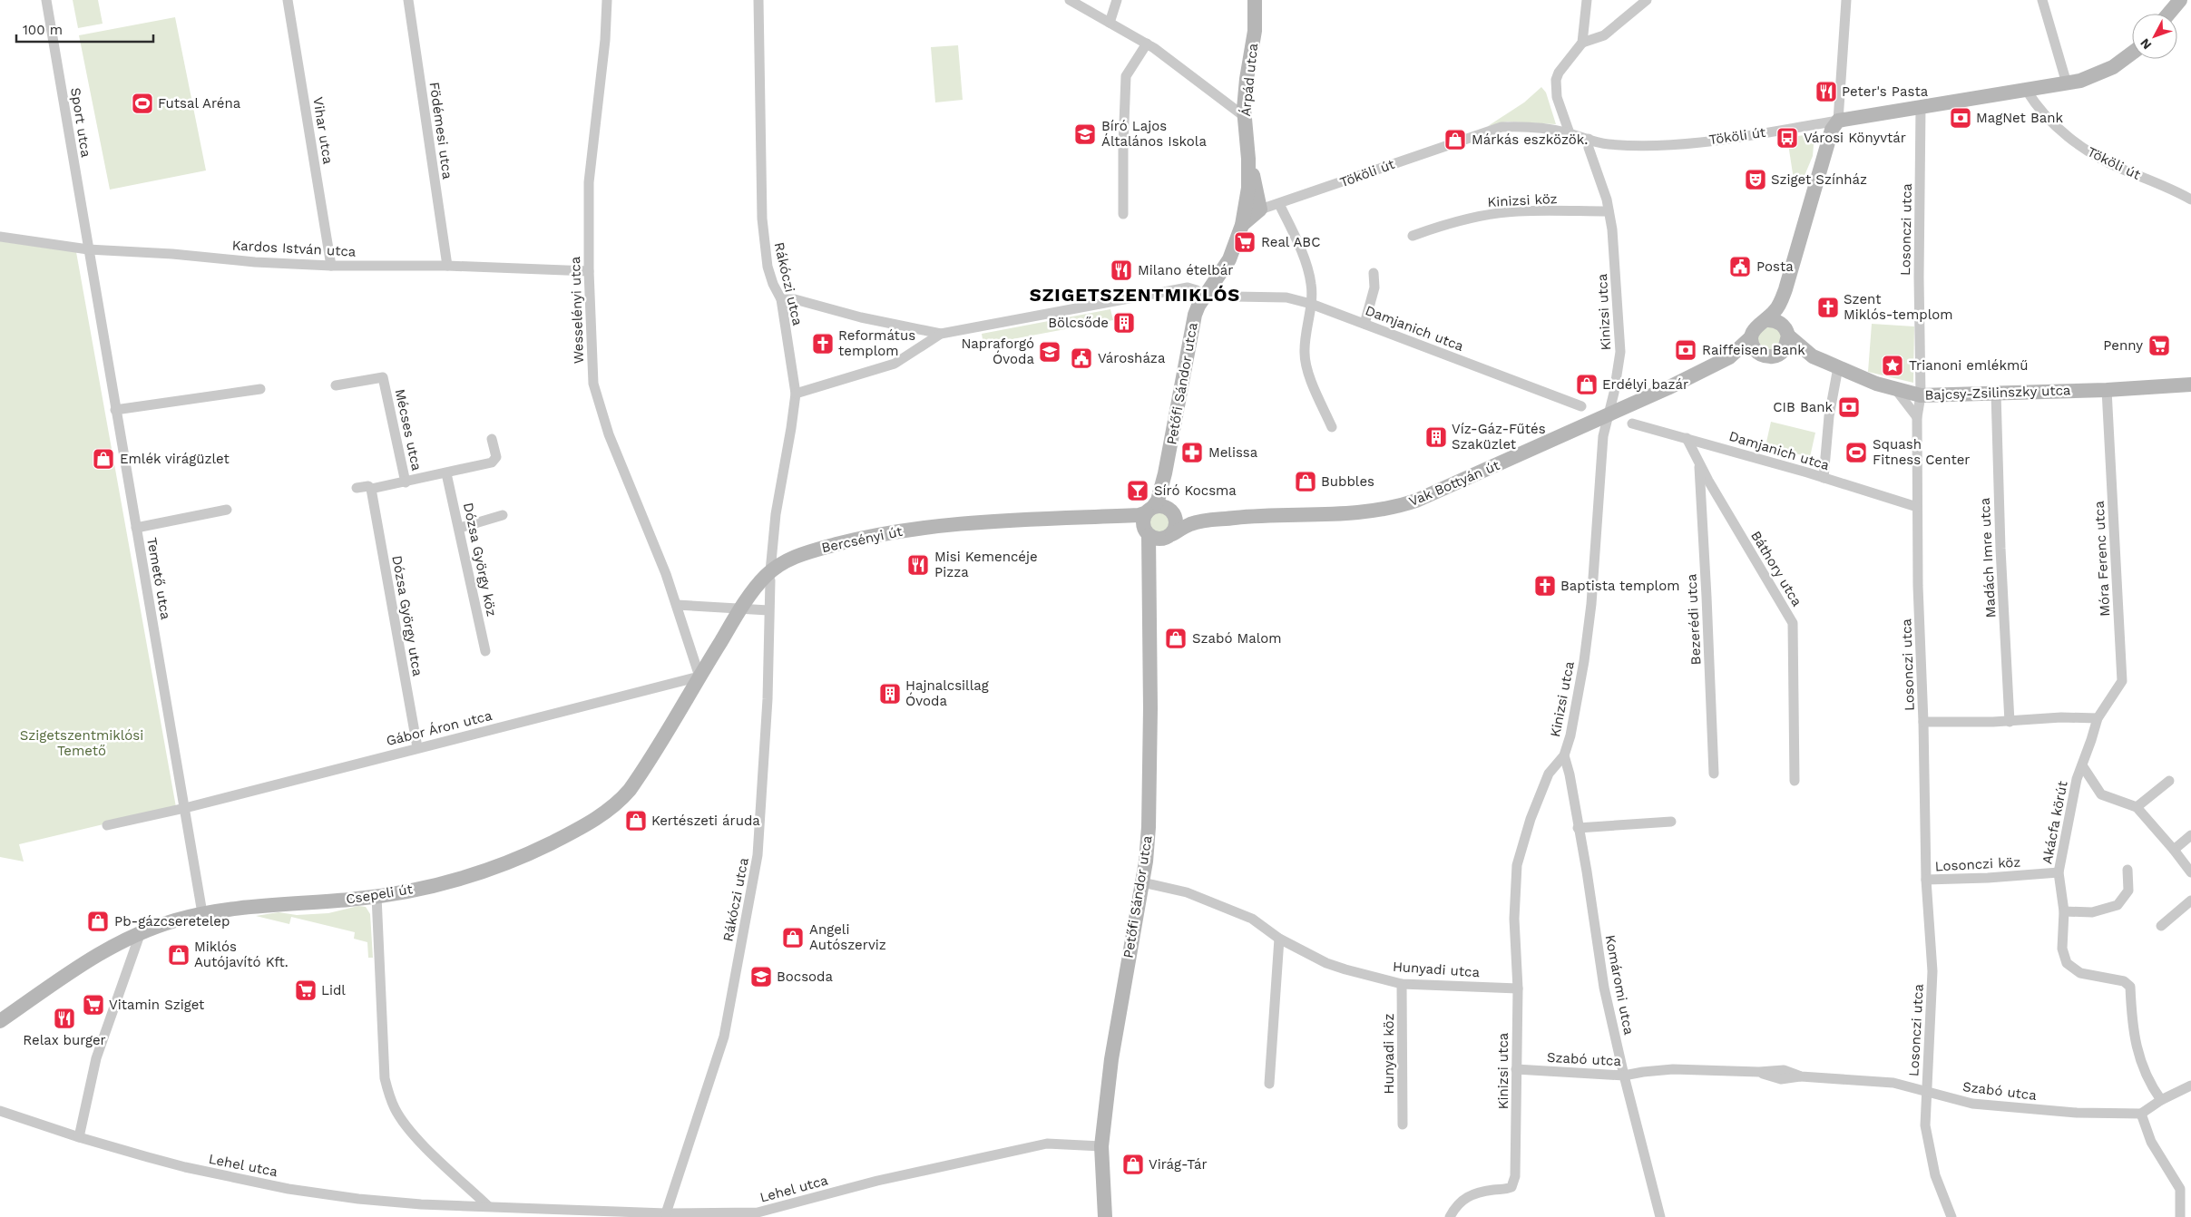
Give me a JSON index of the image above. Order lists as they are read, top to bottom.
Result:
{
  "streets": {
    "street": [
      "Árpád utca",
      "Sport utca",
      "Vihar utca",
      "Födémesi utca",
      "Tököli út",
      "Kinizsi köz",
      "Losonczi utca",
      "Kardos István utca",
      "Rákóczi utca",
      "Wesselényi utca",
      "Kinizsi utca",
      "Damjanich utca",
      "Petőfi Sándor utca",
      "Bajcsy-Zsilinszky utca",
      "Mécses utca",
      "Vak Bottyán út",
      "Bercsényi út",
      "Madách Imre utca",
      "Móra Ferenc utca",
      "Dózsa György köz",
      "Báthory utca",
      "Temető utca",
      "Dózsa György utca",
      "Bezerédi utca",
      "Gábor Áron utca",
      "Akácfa körút",
      "Losonczi köz",
      "Csepeli út",
      "Hunyadi utca",
      "Komáromi utca",
      "Hunyadi köz",
      "Szabó utca",
      "Lehel utca"
    ]
  },
  "crossings": [
    ["Árpád utca", "Tököli út"],
    ["Árpád utca", "Petőfi Sándor utca"],
    ["Sport utca", "Kardos István utca"],
    ["Sport utca", "Temető utca"],
    ["Vihar utca", "Kardos István utca"],
    ["Födémesi utca", "Kardos István utca"],
    ["Tököli út", "Losonczi utca"],
    ["Tököli út", "Kinizsi utca"],
    ["Kinizsi köz", "Kinizsi utca"],
    ["Losonczi utca", "Damjanich utca"],
    ["Losonczi utca", "Bajcsy-Zsilinszky utca"],
    ["Losonczi utca", "Losonczi köz"],
    ["Losonczi utca", "Szabó utca"],
    ["Kardos István utca", "Wesselényi utca"],
    ["Kardos István utca", "Temető utca"],
    ["Rákóczi utca", "Bercsényi út"],
    ["Rákóczi utca", "Lehel utca"],
    ["Wesselényi utca", "Bercsényi út"],
    ["Wesselényi utca", "Gábor Áron utca"],
    ["Wesselényi utca", "Csepeli út"],
    ["Kinizsi utca", "Vak Bottyán út"],
    ["Kinizsi utca", "Hunyadi utca"],
    ["Kinizsi utca", "Komáromi utca"],
    ["Kinizsi utca", "Szabó utca"],
    ["Damjanich utca", "Báthory utca"],
    ["Petőfi Sándor utca", "Vak Bottyán út"],
    ["Petőfi Sándor utca", "Bercsényi út"],
    ["Petőfi Sándor utca", "Hunyadi utca"],
    ["Petőfi Sándor utca", "Lehel utca"],
    ["Bajcsy-Zsilinszky utca", "Vak Bottyán út"],
    ["Bajcsy-Zsilinszky utca", "Madách Imre utca"],
    ["Bajcsy-Zsilinszky utca", "Móra Ferenc utca"],
    ["Vak Bottyán út", "Bercsényi út"],
    ["Bercsényi út", "Gábor Áron utca"],
    ["Bercsényi út", "Csepeli út"],
    ["Móra Ferenc utca", "Akácfa körút"],
    ["Báthory utca", "Bezerédi utca"],
    ["Temető utca", "Gábor Áron utca"],
    ["Temető utca", "Csepeli út"],
    ["Dózsa György utca", "Gábor Áron utca"],
    ["Gábor Áron utca", "Csepeli út"],
    ["Akácfa körút", "Losonczi köz"],
    ["Hunyadi utca", "Hunyadi köz"],
    ["Komáromi utca", "Szabó utca"]
  ],
  "districts": ["SZIGETSZENTMIKLÓS"],
  "parks": ["Szigetszentmiklósi Temető"],
  "places": {
    "restaurant": [
      "Peter's Pasta",
      "Milano ételbár",
      "Misi Kemencéje Pizza",
      "Relax burger"
    ],
    "sports": ["Futsal Aréna", "Squash Fitness Center"],
    "bank": ["MagNet Bank", "Raiffeisen Bank", "CIB Bank"],
    "school or university": ["Bíró Lajos Általános Iskola", "Napraforgó Óvoda", "Bocsoda"],
    "bus stop": ["Városi Könyvtár"],
    "shop": [
      "Márkás eszközök.",
      "Erdélyi bazár",
      "Emlék virágüzlet",
      "Bubbles",
      "Szabó Malom",
      "Kertészeti áruda",
      "Pb-gázcseretelep",
      "Angeli Autószerviz",
      "Miklós Autójavító Kft.",
      "Virág-Tár"
    ],
    "theatre": ["Sziget Színház"],
    "supermarket": [
      "Real ABC",
      "Penny",
      "Lidl",
      "Vitamin Sziget"
    ],
    "public building": ["Posta", "Városháza"],
    "church": ["Szent Miklós-templom", "Református templom", "Baptista templom"],
    "building": ["Bölcsőde", "Víz-Gáz-Fűtés Szaküzlet", "Hajnalcsillag Óvoda"],
    "place": ["Trianoni emlékmű"],
    "pharmacy": ["Melissa"],
    "bar": ["Síró Kocsma"]
  },
  "scale_bar": "100 m",
  "north": "bottom left"
}
